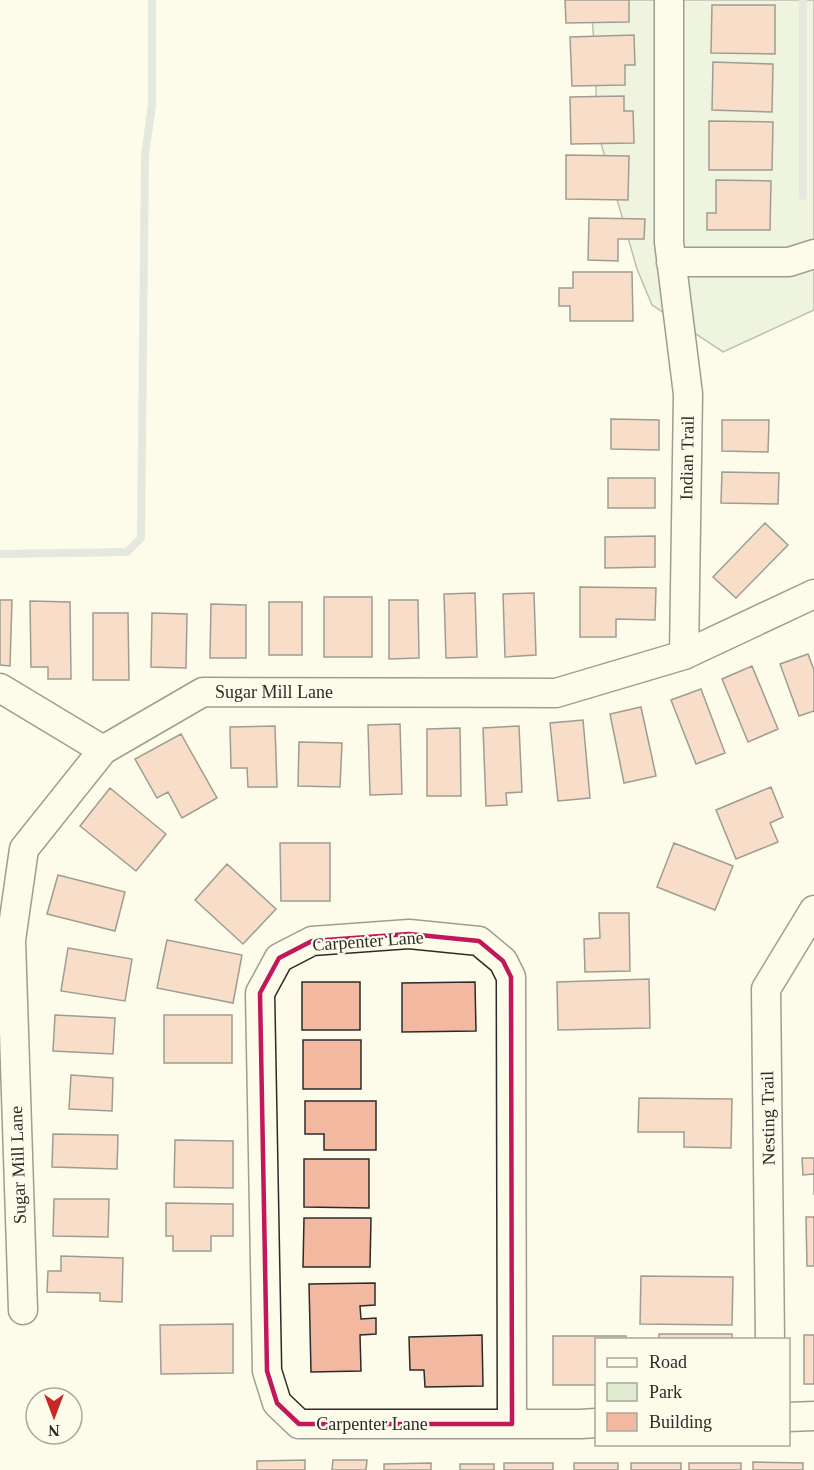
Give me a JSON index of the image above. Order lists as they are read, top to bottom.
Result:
{
  "streets": {
    "street": [
      "Indian Trail",
      "Sugar Mill Lane",
      "Carpenter Lane",
      "Nesting Trail"
    ]
  },
  "crossings": [
    ["Indian Trail", "Sugar Mill Lane"]
  ],
  "legend": ["Road", "Park", "Building"],
  "north": "bottom"
}
